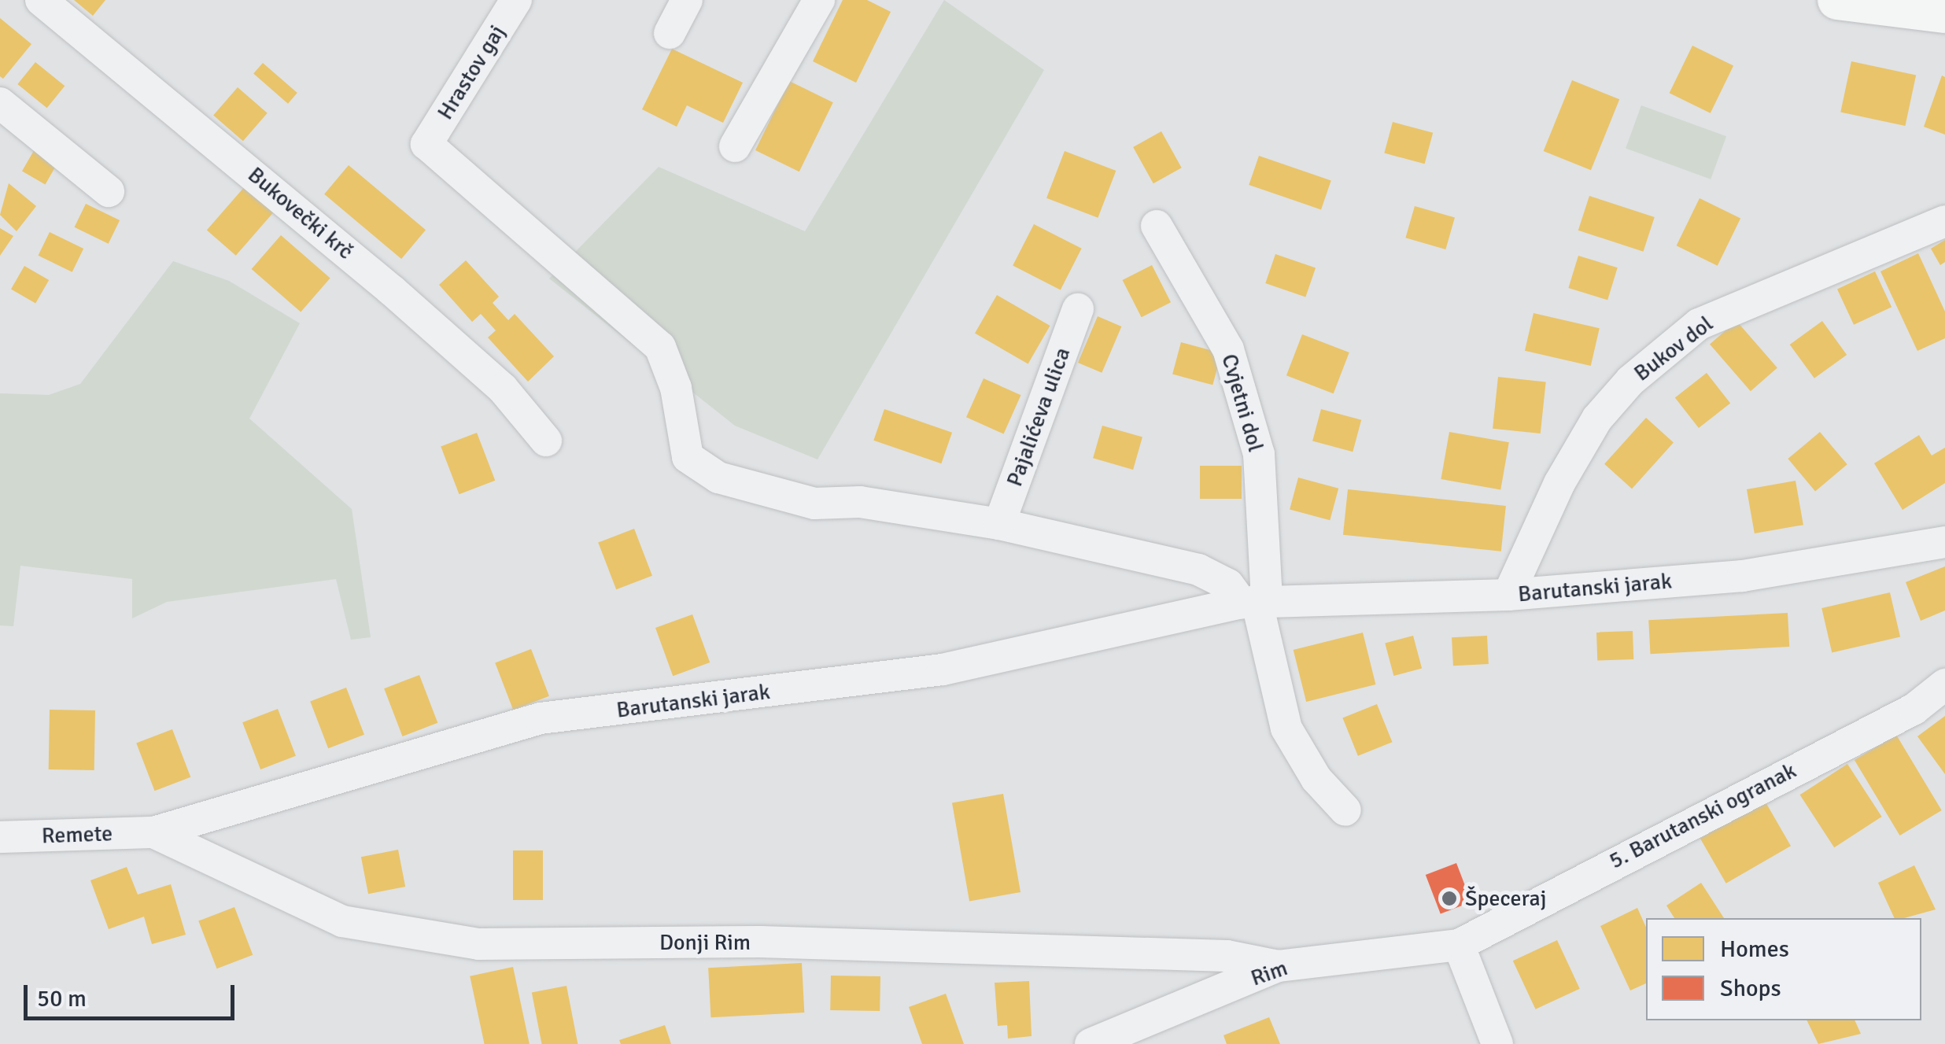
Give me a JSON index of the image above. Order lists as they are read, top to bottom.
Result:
{
  "streets": {
    "street": [
      "Hrastov gaj",
      "Bukovečki krč",
      "Bukov dol",
      "Cvjetni dol",
      "Pajalićeva ulica",
      "Barutanski jarak",
      "5. Barutanski ogranak",
      "Remete",
      "Donji Rim",
      "Rim"
    ]
  },
  "crossings": [
    ["Hrastov gaj", "Pajalićeva ulica"],
    ["Bukov dol", "Barutanski jarak"],
    ["Cvjetni dol", "Barutanski jarak"],
    ["Barutanski jarak", "Remete"],
    ["Barutanski jarak", "Donji Rim"],
    ["5. Barutanski ogranak", "Rim"],
    ["Remete", "Donji Rim"],
    ["Donji Rim", "Rim"]
  ],
  "places": ["Špeceraj"],
  "legend": ["Homes", "Shops"],
  "scale_bar": "50 m"
}
